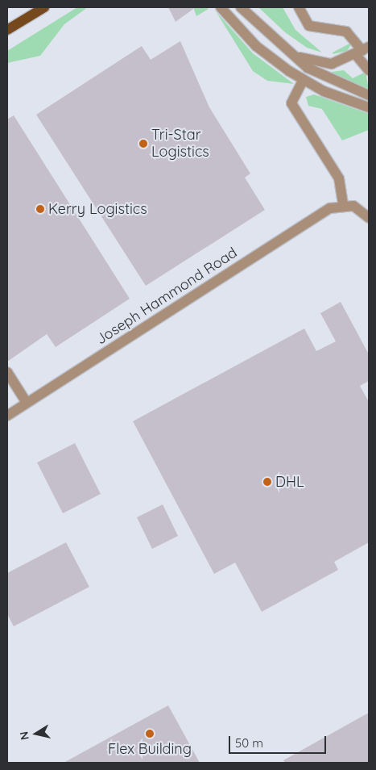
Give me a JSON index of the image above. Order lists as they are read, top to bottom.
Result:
{
  "streets": {
    "street": ["Joseph Hammond Road"]
  },
  "places": [
    "Tri-Star Logistics",
    "Kerry Logistics",
    "DHL",
    "Flex Building"
  ],
  "scale_bar": "50 m",
  "north": "left"
}
